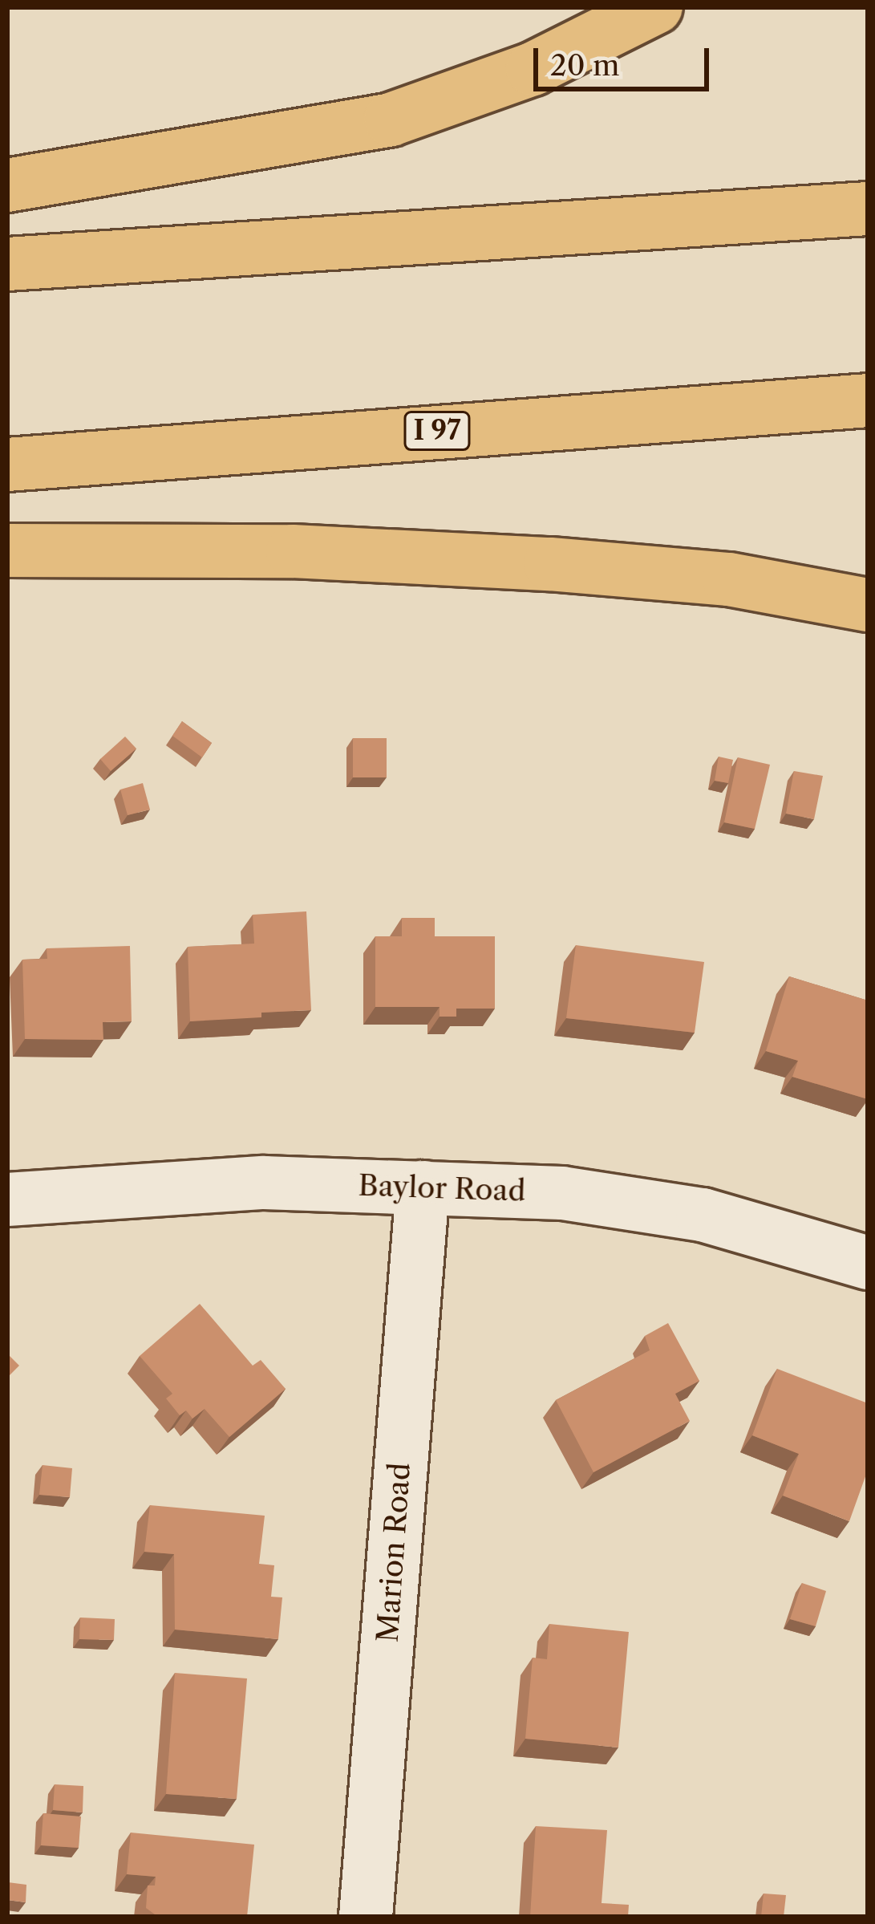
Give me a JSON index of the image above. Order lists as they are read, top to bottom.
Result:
{
  "streets": {
    "highway": ["I 97"],
    "street": ["Baylor Road", "Marion Road"]
  },
  "crossings": [
    ["Baylor Road", "Marion Road"]
  ],
  "scale_bar": "20 m"
}
